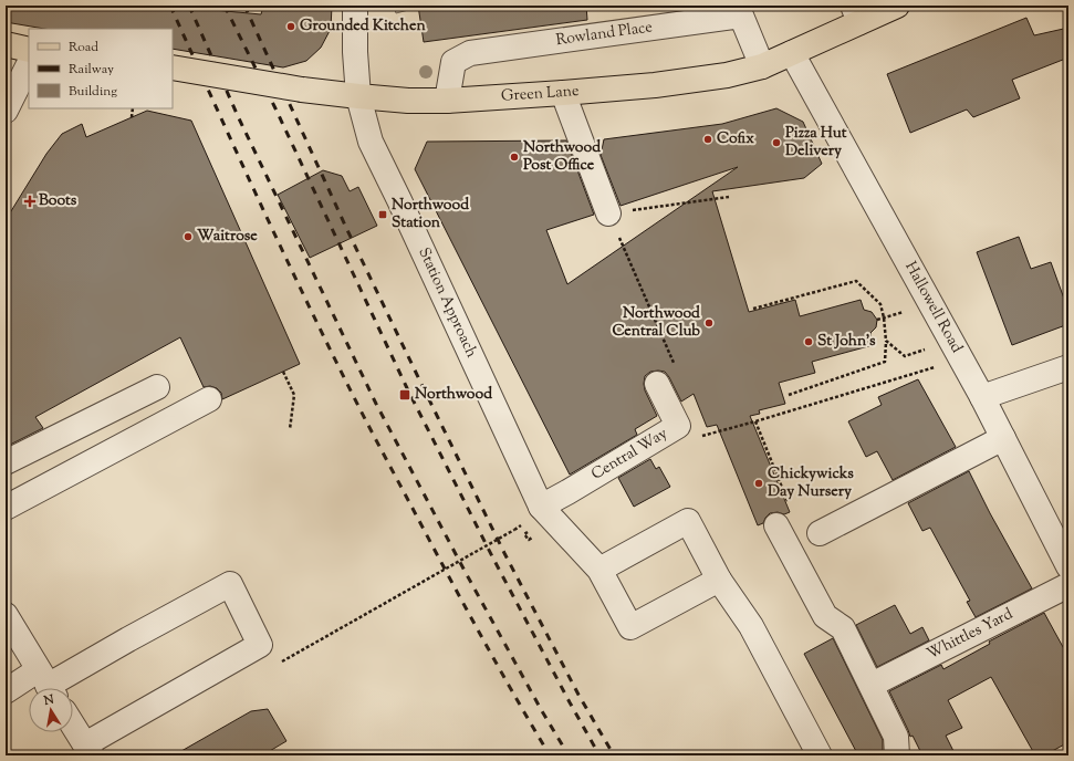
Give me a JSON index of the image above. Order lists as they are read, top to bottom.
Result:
{
  "streets": {
    "main road": ["Green Lane"],
    "street": [
      "Rowland Place",
      "Station Approach",
      "Hallowell Road",
      "Central Way",
      "Whittles Yard"
    ]
  },
  "crossings": [
    ["Rowland Place", "Green Lane"],
    ["Green Lane", "Station Approach"],
    ["Green Lane", "Hallowell Road"],
    ["Station Approach", "Central Way"]
  ],
  "places": {
    "other": [
      "Grounded Kitchen",
      "Cofix",
      "Pizza Hut Delivery",
      "Northwood Post Office",
      "Waitrose",
      "Northwood Central Club",
      "St John's",
      "Chickywicks Day Nursery"
    ],
    "health": ["Boots"],
    "transit": ["Northwood Station", "Northwood"]
  },
  "legend": ["Road", "Railway", "Building"],
  "north": "top"
}
